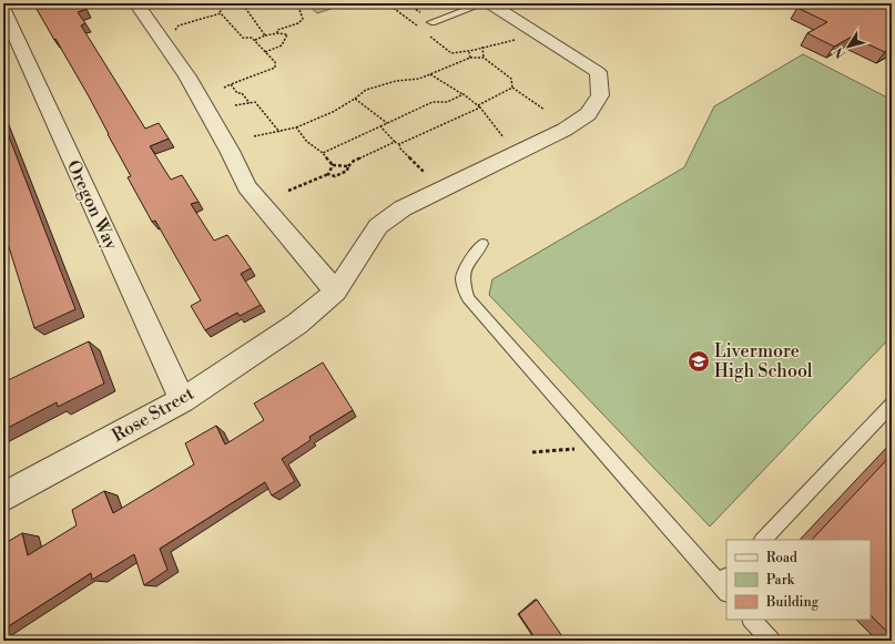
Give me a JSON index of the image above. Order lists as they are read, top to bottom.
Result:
{
  "streets": {
    "street": ["Oregon Way", "Rose Street"]
  },
  "crossings": [
    ["Oregon Way", "Rose Street"]
  ],
  "places": {
    "school or university": ["Livermore High School"]
  },
  "legend": ["Road", "Park", "Building"],
  "north": "bottom left"
}
